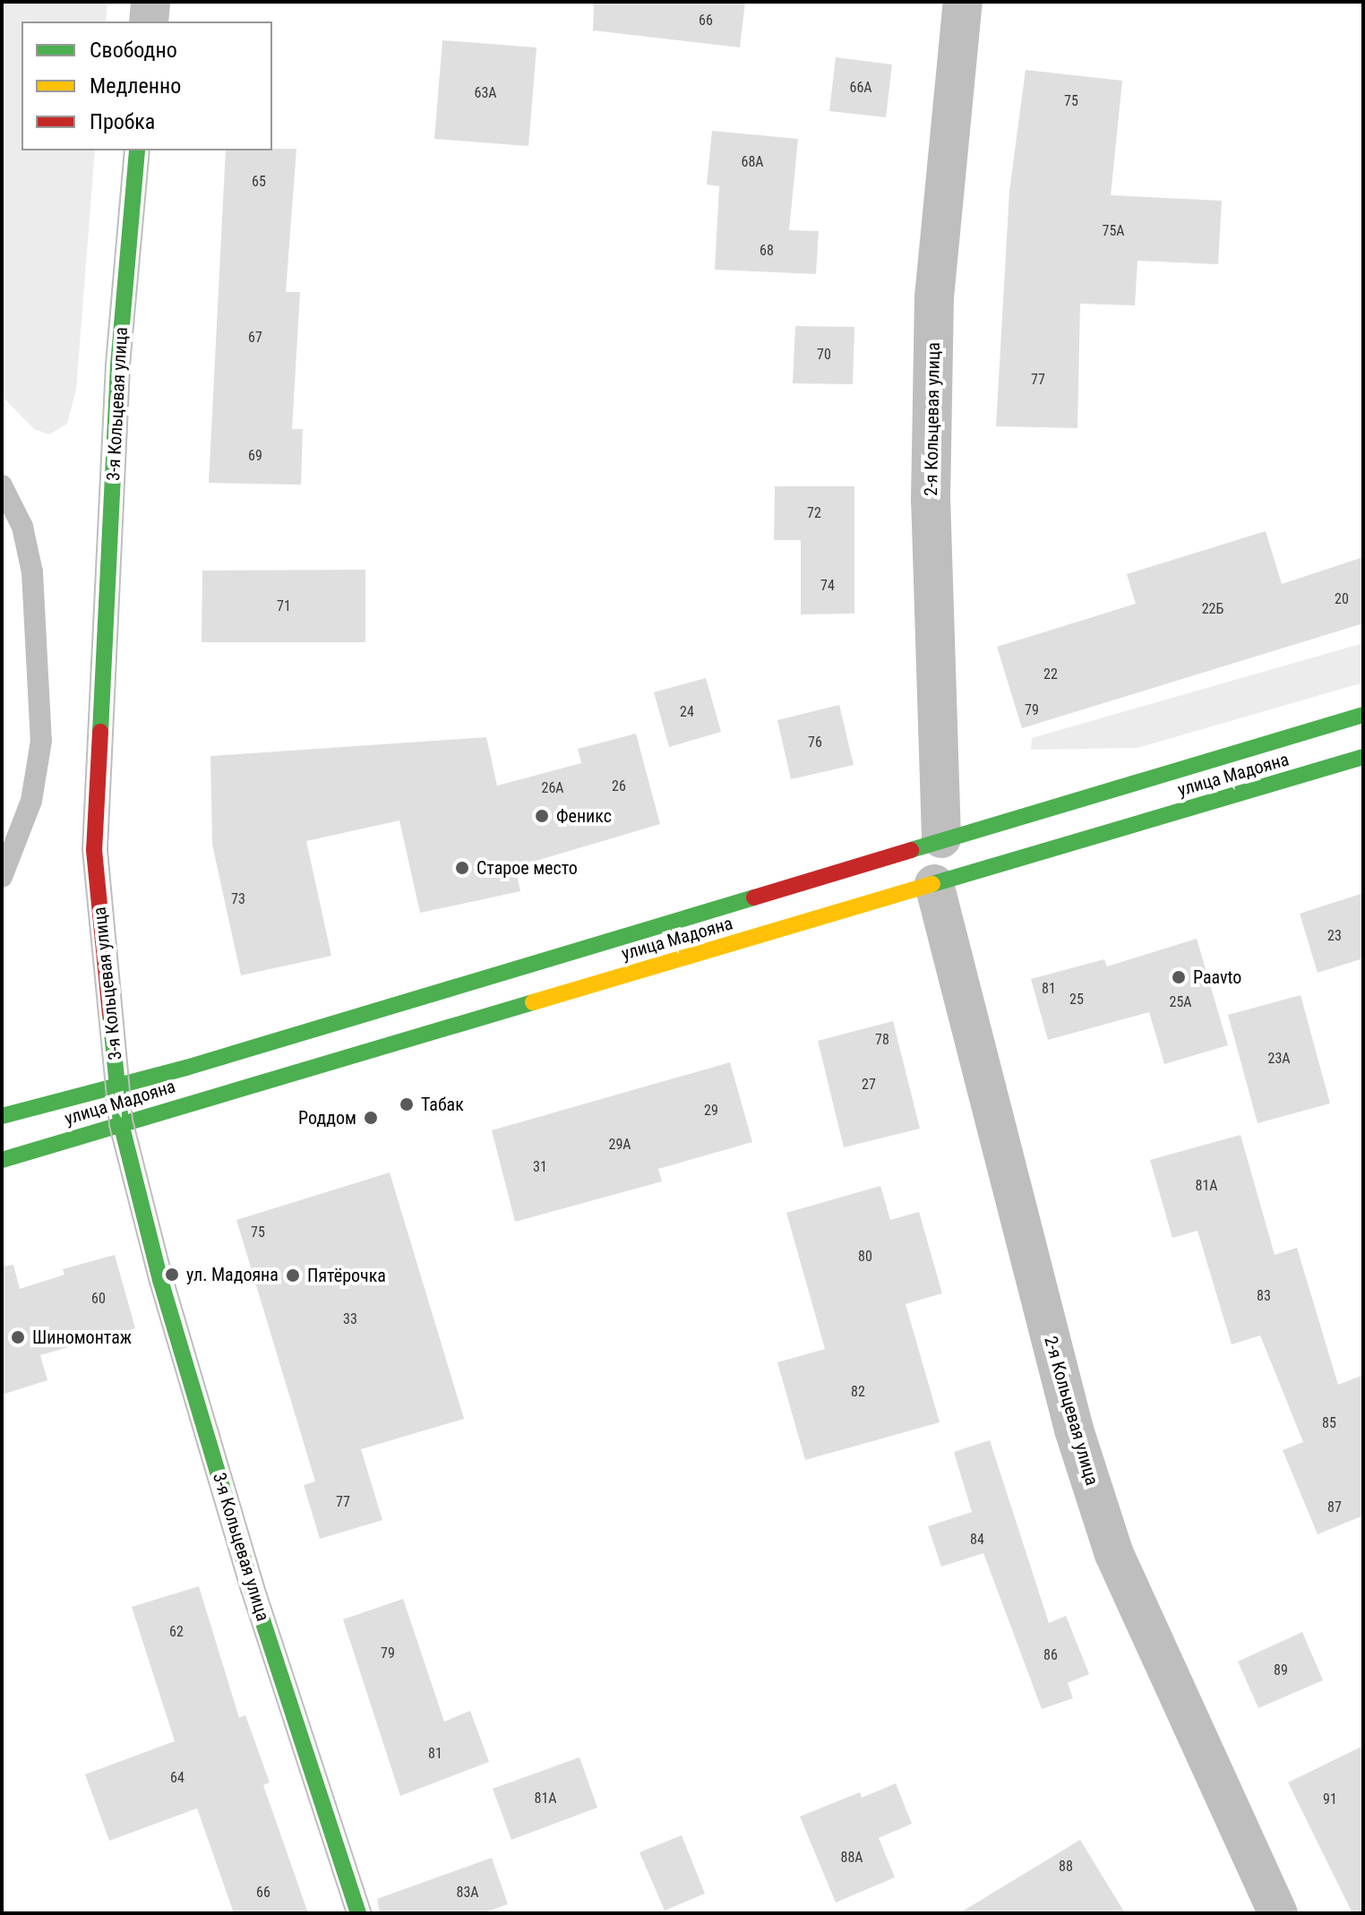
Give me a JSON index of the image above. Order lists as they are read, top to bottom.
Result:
{
  "streets": {
    "main road": ["3-я Кольцевая улица", "улица Мадояна"],
    "street": ["2-я Кольцевая улица"]
  },
  "crossings": [
    ["3-я Кольцевая улица", "улица Мадояна"],
    ["2-я Кольцевая улица", "улица Мадояна"]
  ],
  "places": [
    "Феникс",
    "Старое место",
    "Paavto",
    "Табак",
    "Роддом",
    "ул. Мадояна",
    "Пятёрочка",
    "Шиномонтаж"
  ],
  "house_numbers": [
    "66",
    "66А",
    "63А",
    "75",
    "68А",
    "65",
    "75А",
    "68",
    "67",
    "70",
    "77",
    "69",
    "72",
    "74",
    "20",
    "71",
    "22Б",
    "22",
    "79",
    "24",
    "76",
    "26",
    "26А",
    "73",
    "23",
    "81",
    "25",
    "25А",
    "78",
    "23А",
    "27",
    "29",
    "29А",
    "31",
    "81А",
    "75",
    "80",
    "83",
    "60",
    "33",
    "82",
    "85",
    "77",
    "87",
    "84",
    "62",
    "79",
    "86",
    "89",
    "81",
    "64",
    "81А",
    "91",
    "88А",
    "88",
    "66",
    "83А"
  ],
  "legend": ["Свободно", "Медленно", "Пробка"]
}
